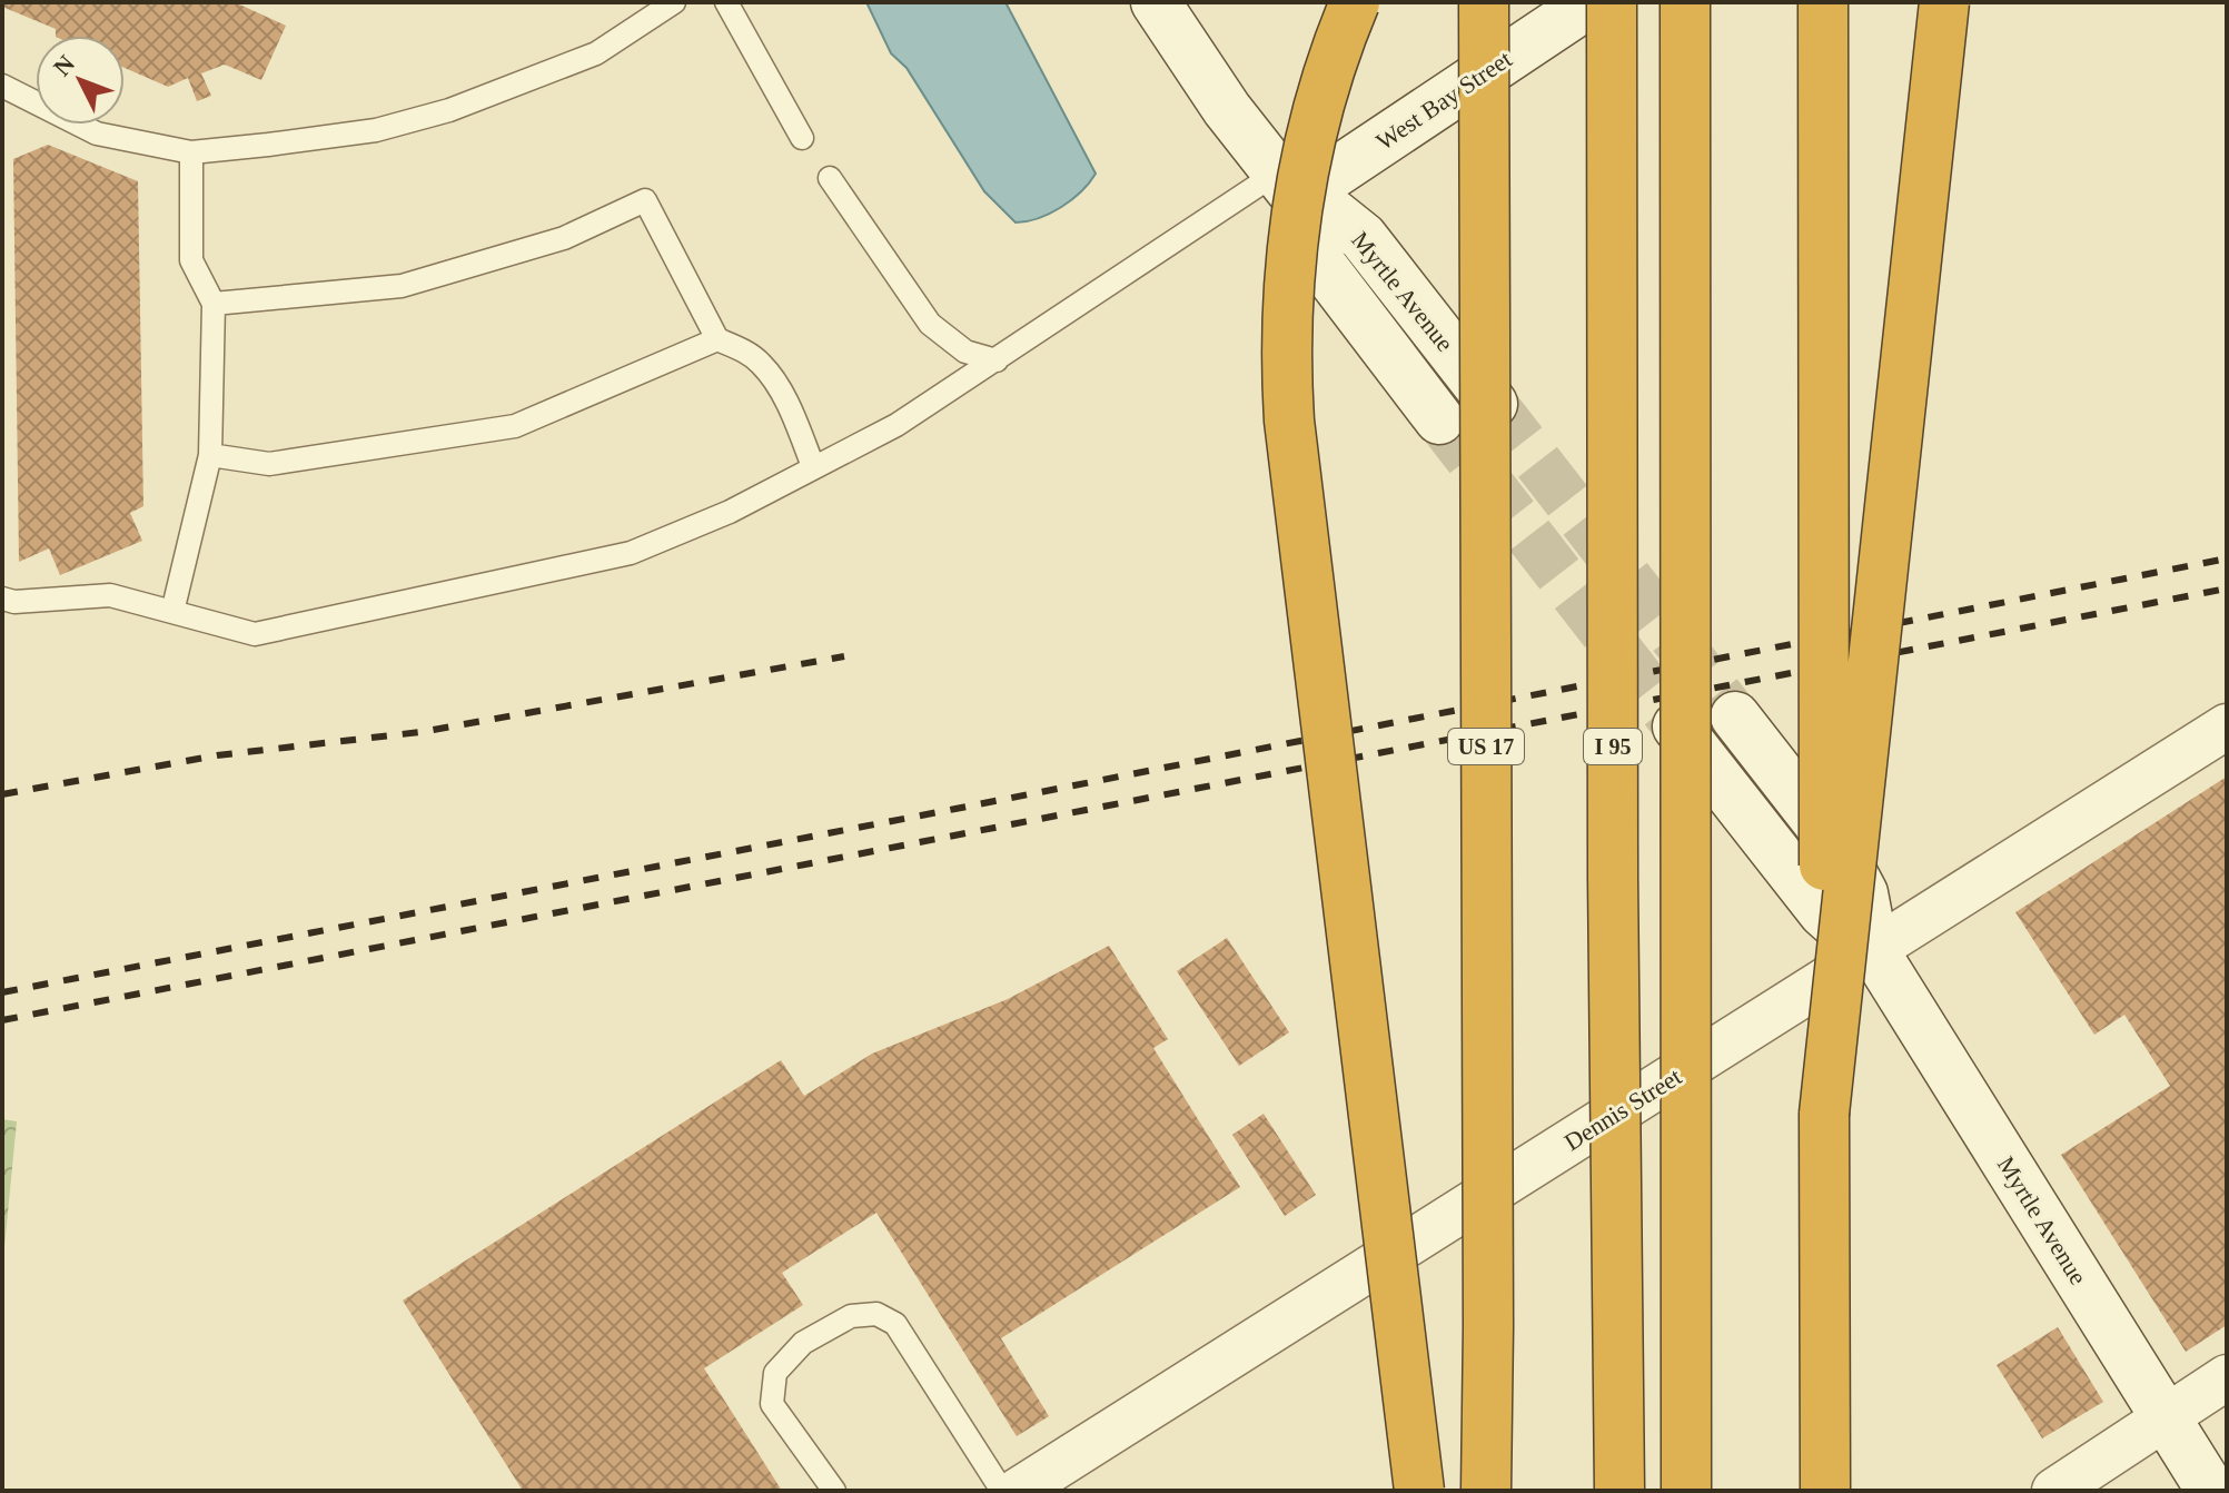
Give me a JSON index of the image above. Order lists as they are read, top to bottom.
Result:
{
  "streets": {
    "highway": ["US 17", "I 95"],
    "street": ["West Bay Street", "Myrtle Avenue", "Dennis Street"]
  },
  "crossings": [
    ["West Bay Street", "Myrtle Avenue"],
    ["Myrtle Avenue", "Dennis Street"]
  ],
  "north": "top left"
}
